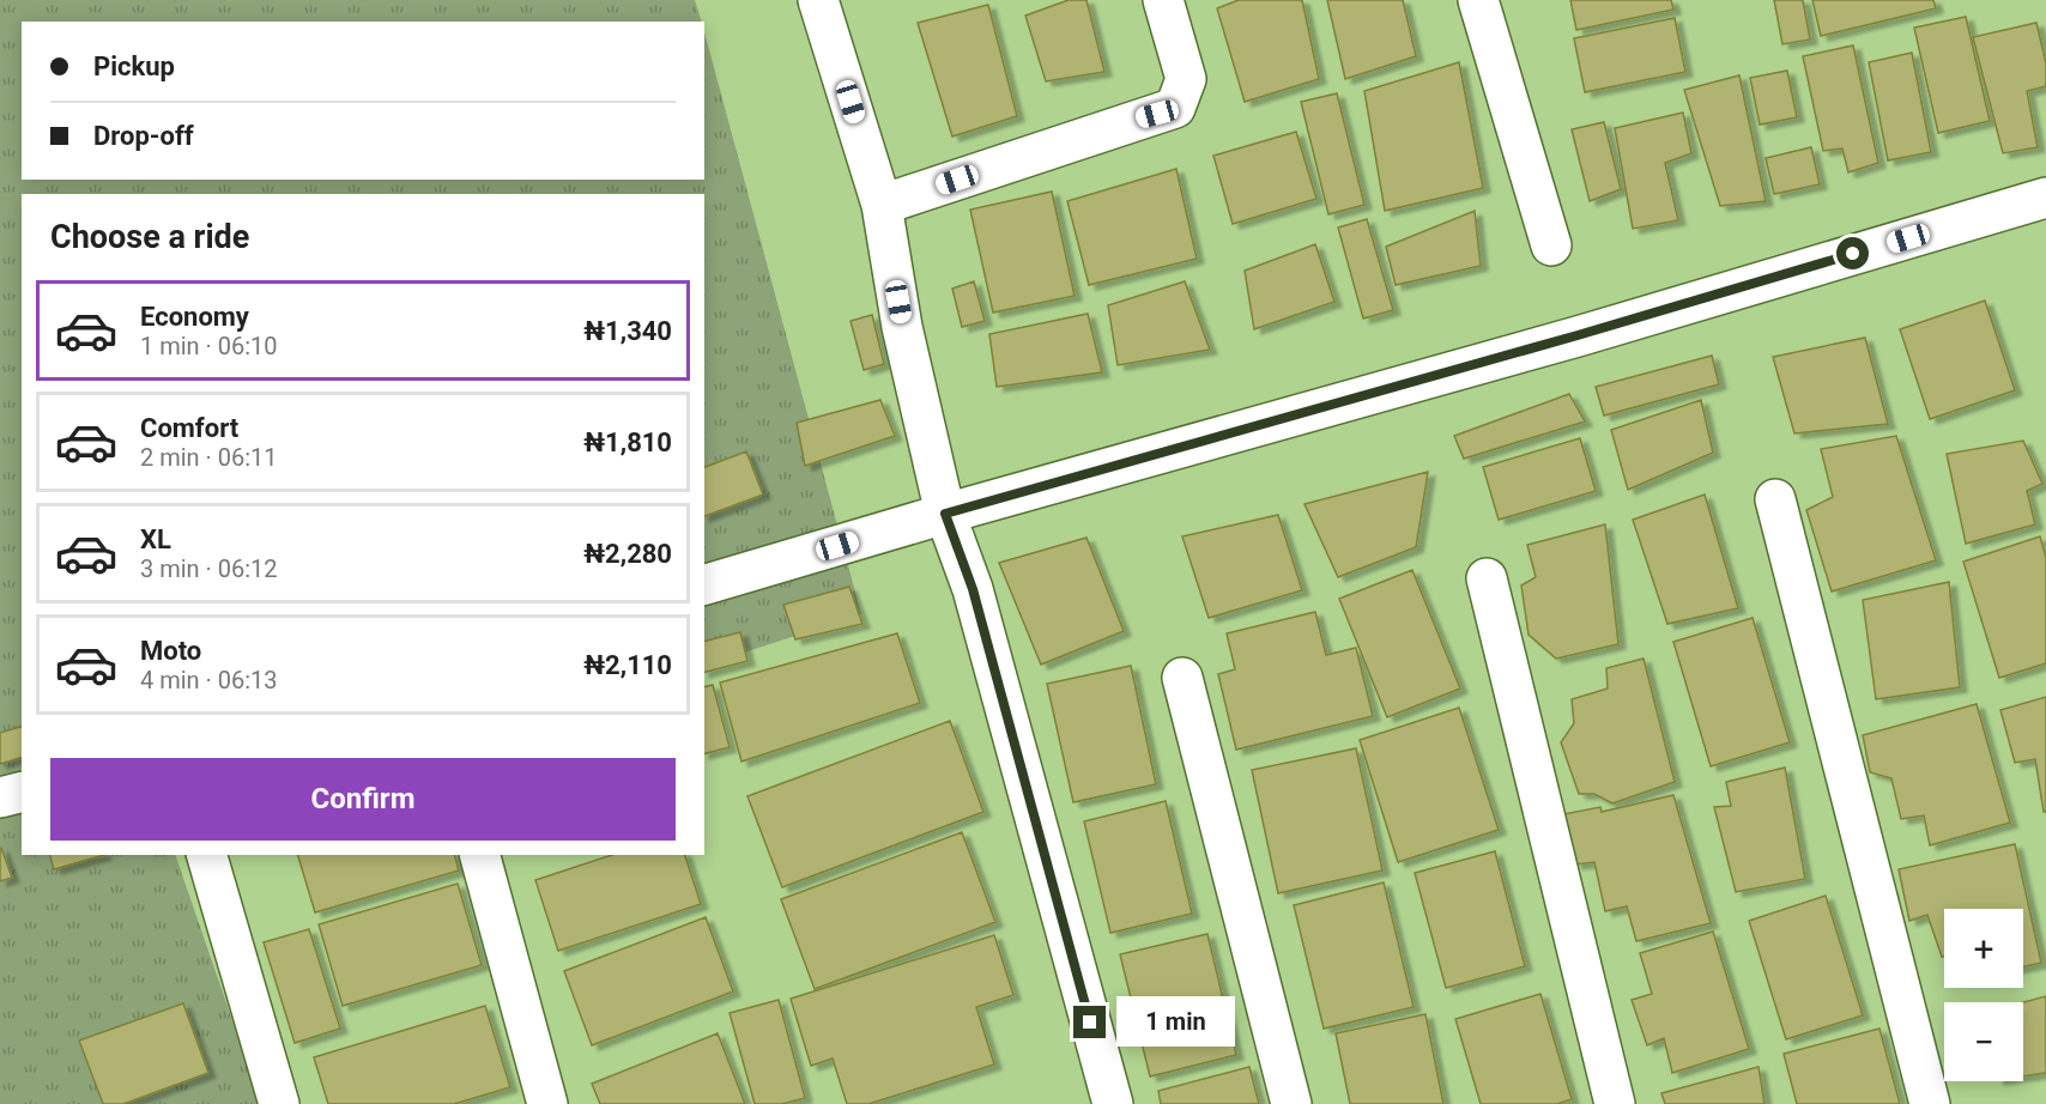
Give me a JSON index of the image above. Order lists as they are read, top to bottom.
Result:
{
  "page": {
    "banner": ["Pickup", "Drop-off"],
    "heading": "Choose a ride",
    "list": [
      {
        "name": "Economy",
        "note": "1 min · 06:10",
        "value": "₦1,340"
      },
      {
        "name": "Comfort",
        "note": "2 min · 06:11",
        "value": "₦1,810"
      },
      {
        "name": "XL",
        "note": "3 min · 06:12",
        "value": "₦2,280"
      },
      {
        "name": "Moto",
        "note": "4 min · 06:13",
        "value": "₦2,110"
      }
    ],
    "buttons": "Confirm",
    "map_buttons": ["+", "−"],
    "bubble": "1 min"
  }
}
